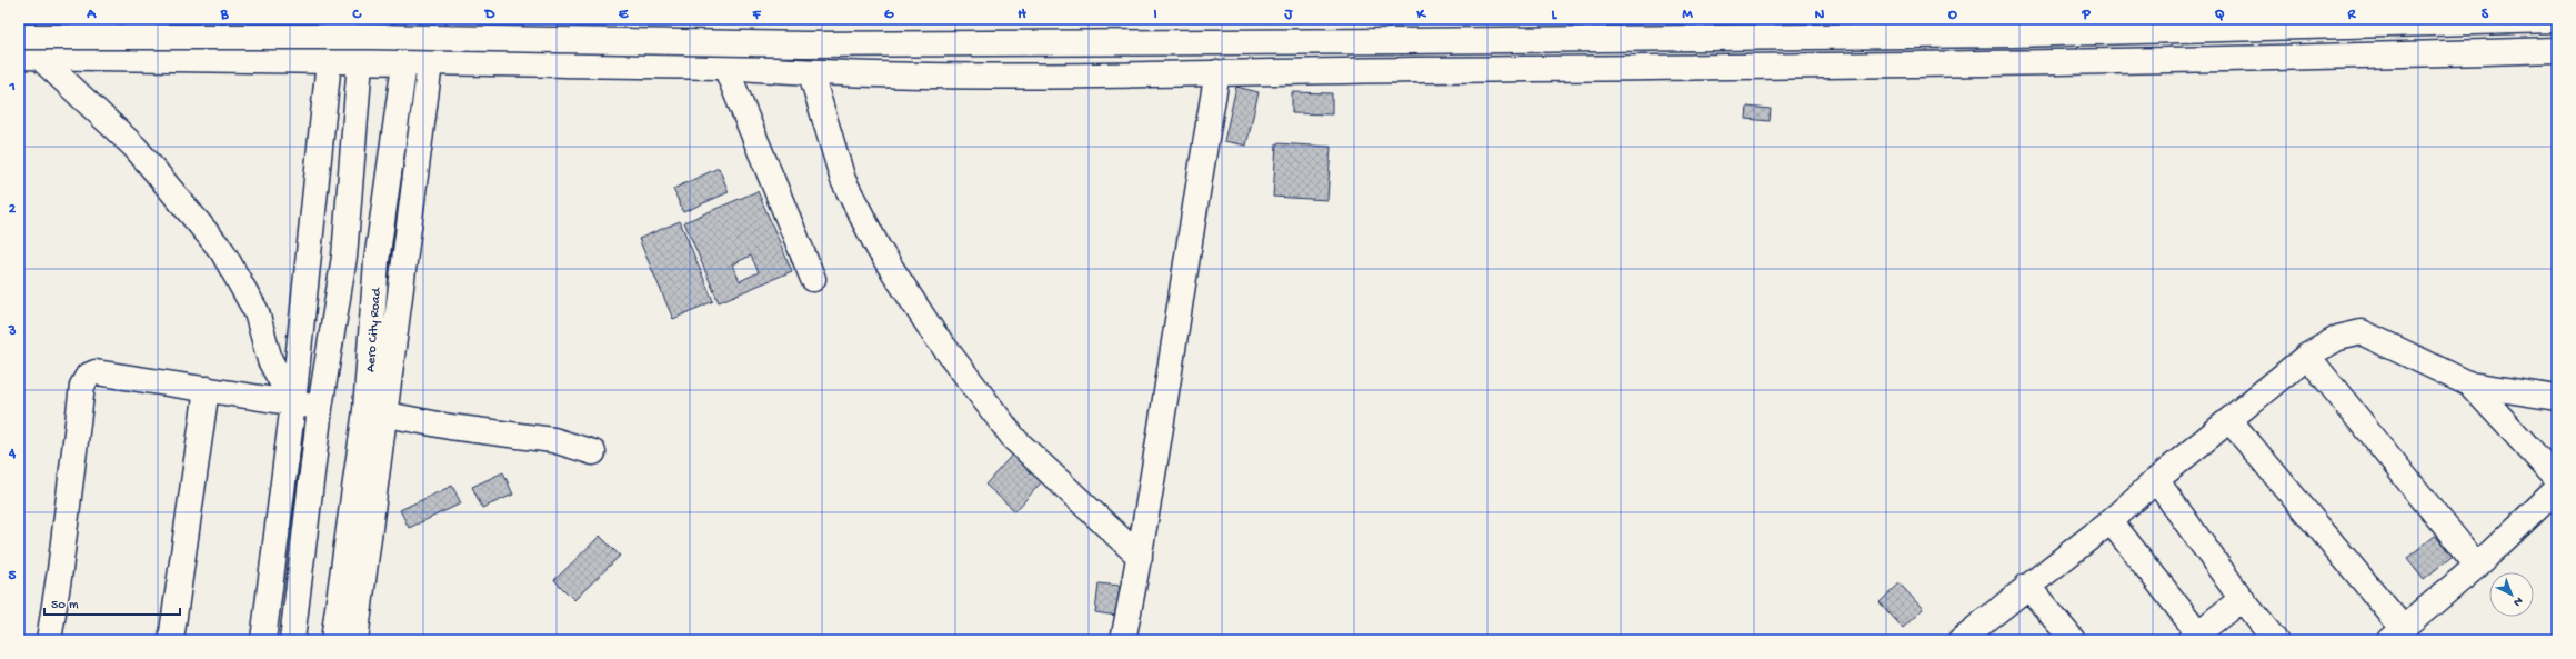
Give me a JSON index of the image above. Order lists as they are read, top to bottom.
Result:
{
  "streets": {
    "street": ["Aero City Road"]
  },
  "scale_bar": "50 m",
  "north": "bottom right",
  "grid": {
    "columns": [
      "A",
      "B",
      "C",
      "D",
      "E",
      "F",
      "G",
      "H",
      "I",
      "J",
      "K",
      "L",
      "M",
      "N",
      "O",
      "P",
      "Q",
      "R",
      "S"
    ],
    "rows": [
      "1",
      "2",
      "3",
      "4",
      "5"
    ]
  }
}
